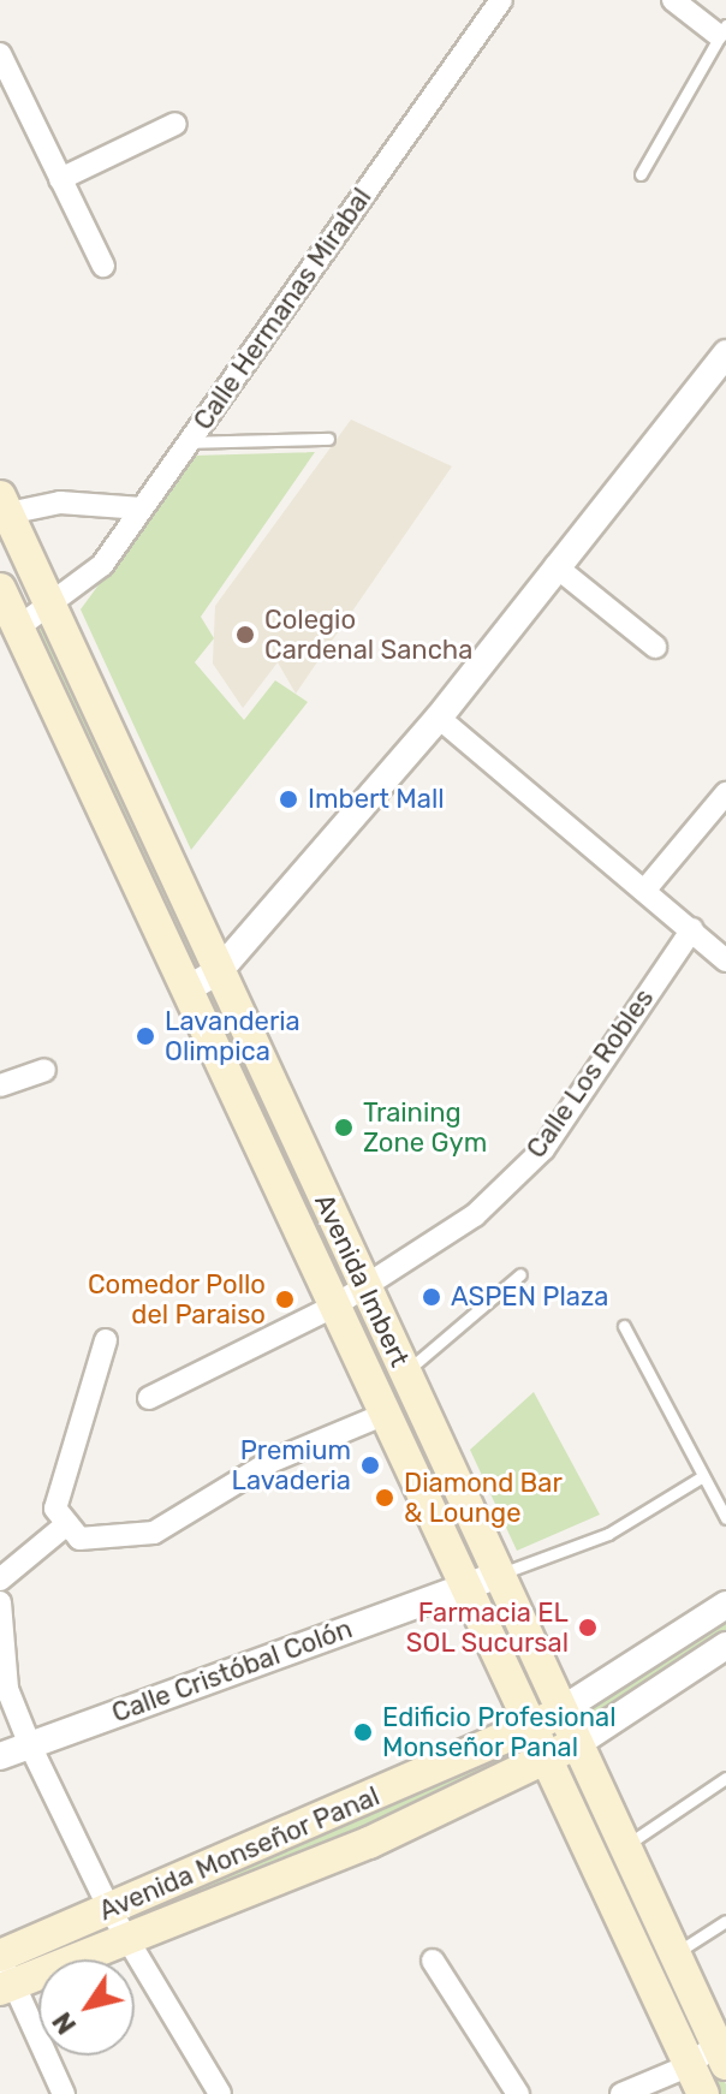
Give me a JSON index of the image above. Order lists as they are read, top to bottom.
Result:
{
  "streets": {
    "main road": ["Avenida Imbert", "Avenida Monseñor Panal"],
    "street": ["Calle Hermanas Mirabal", "Calle Los Robles", "Calle Cristóbal Colón"]
  },
  "crossings": [
    ["Calle Hermanas Mirabal", "Avenida Imbert"],
    ["Calle Los Robles", "Avenida Imbert"],
    ["Avenida Imbert", "Calle Cristóbal Colón"],
    ["Avenida Imbert", "Avenida Monseñor Panal"]
  ],
  "places": [
    "Colegio Cardenal Sancha",
    "Imbert Mall",
    "Lavanderia Olimpica",
    "Training Zone Gym",
    "ASPEN Plaza",
    "Comedor Pollo del Paraiso",
    "Premium Lavaderia",
    "Diamond Bar & Lounge",
    "Farmacia EL SOL Sucursal",
    "Edificio Profesional Monseñor Panal"
  ],
  "north": "bottom left"
}
